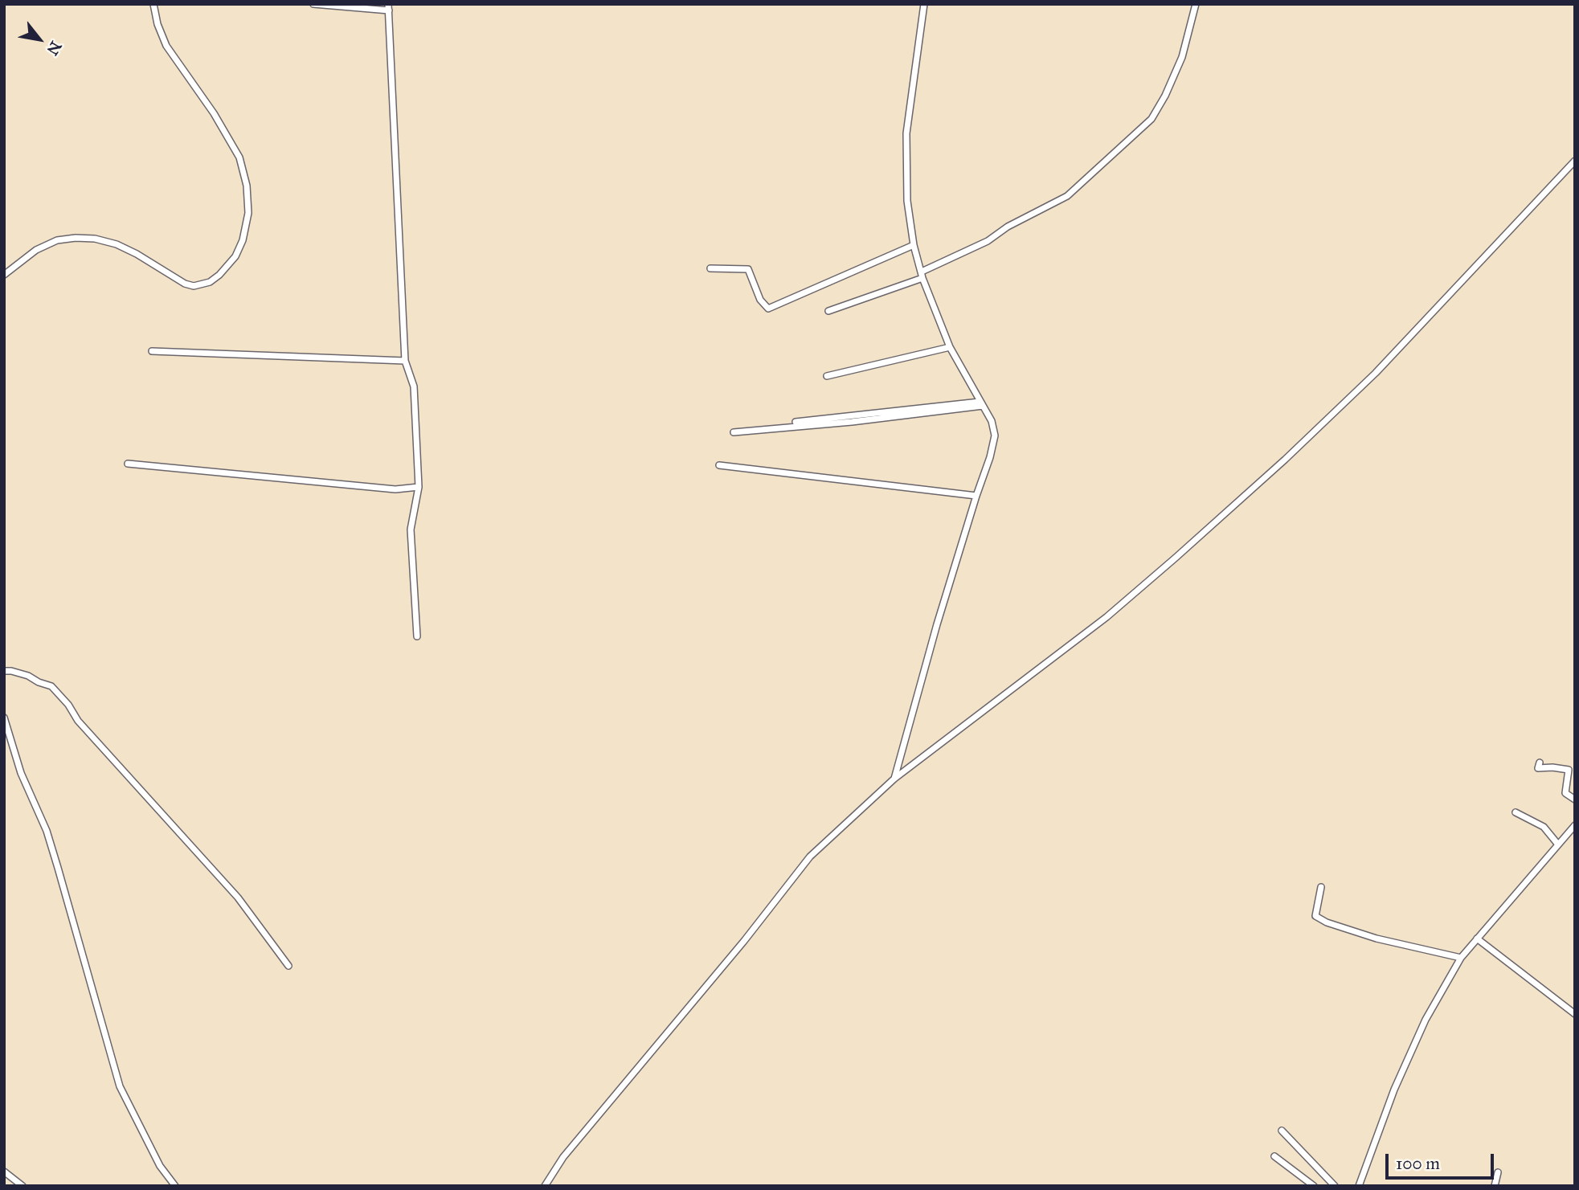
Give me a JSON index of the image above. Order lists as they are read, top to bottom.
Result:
{
  "scale_bar": "100 m",
  "north": "bottom right"
}
